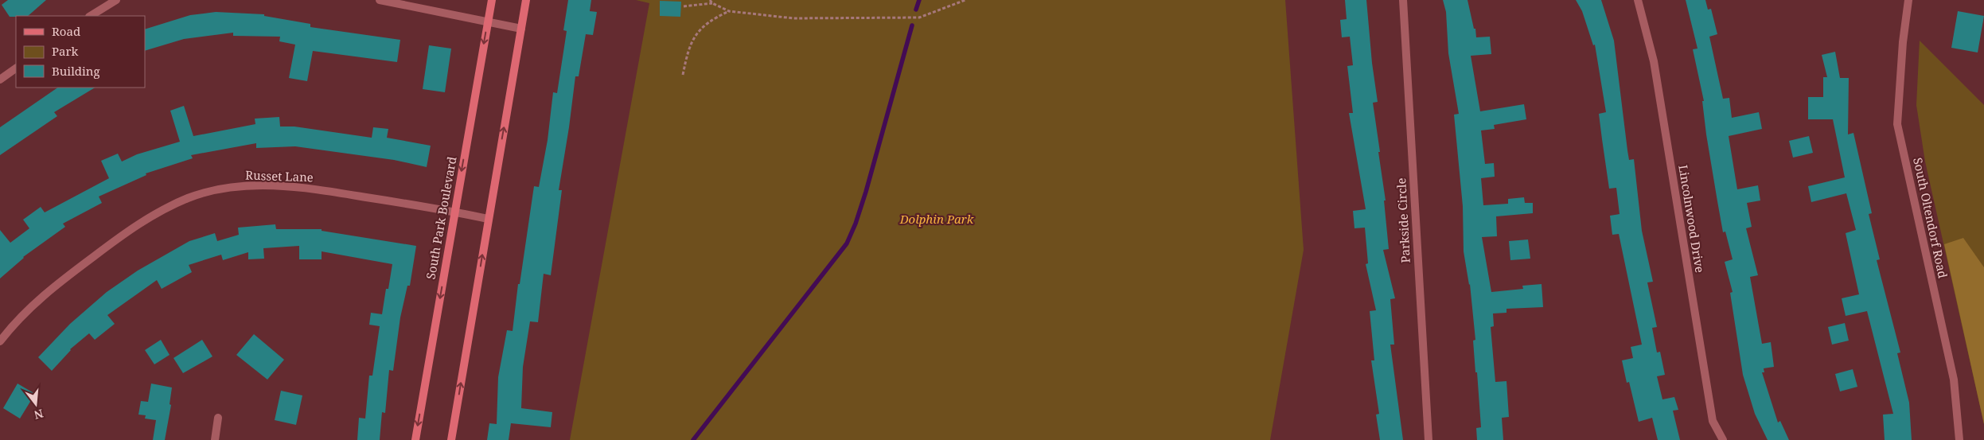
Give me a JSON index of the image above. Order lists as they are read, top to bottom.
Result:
{
  "streets": {
    "street": [
      "Russet Lane",
      "South Park Boulevard",
      "South Oltendorf Road",
      "Lincolnwood Drive",
      "Parkside Circle"
    ]
  },
  "crossings": [
    ["Russet Lane", "South Park Boulevard"]
  ],
  "parks": ["Dolphin Park"],
  "legend": ["Road", "Park", "Building"],
  "north": "bottom"
}
